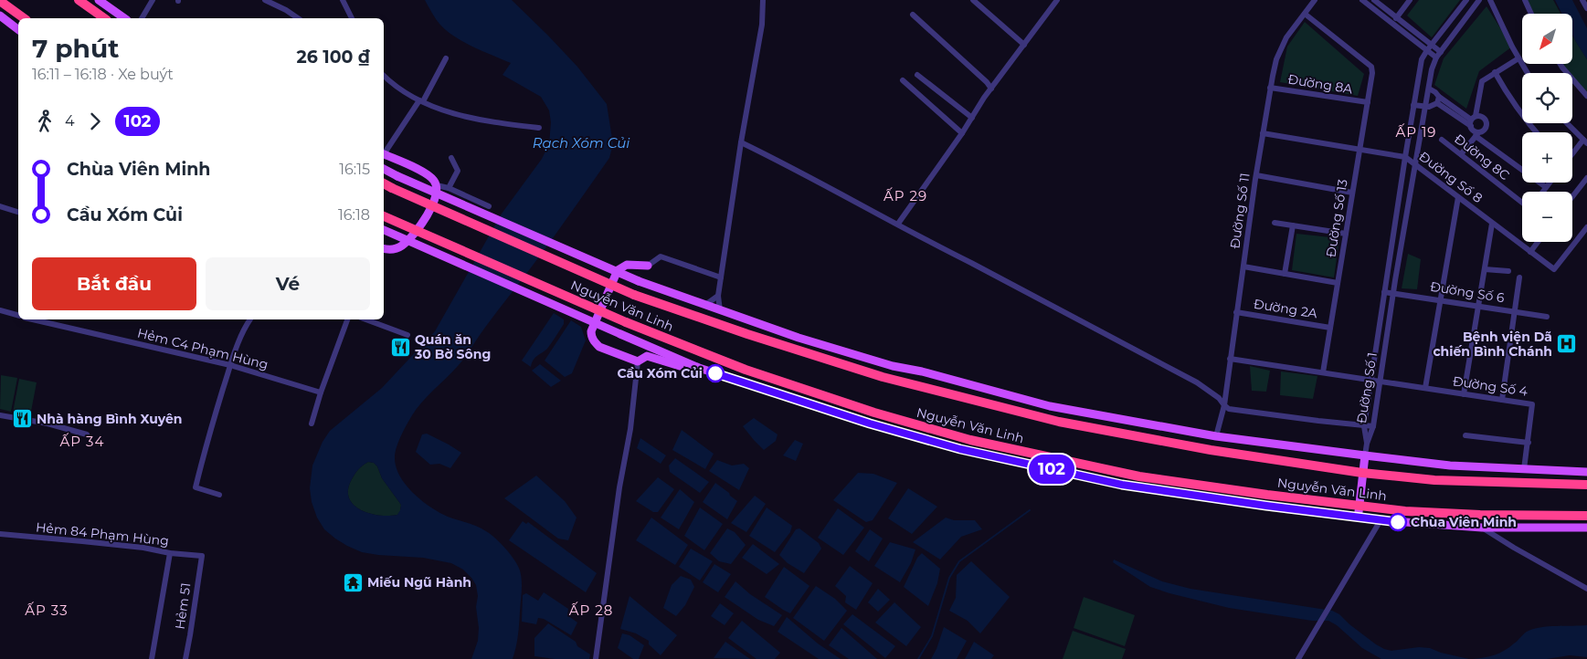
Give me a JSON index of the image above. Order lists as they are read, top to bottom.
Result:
{
  "streets": {
    "highway": ["Nguyễn Văn Linh"],
    "street": [
      "Đường 8A",
      "Đường 8C",
      "Đường Số 8",
      "Đường Số 11",
      "Đường Số 13",
      "Đường Số 6",
      "Đường 2A",
      "Hẻm C4 Phạm Hùng",
      "Đường Số 4",
      "Đường Số 1",
      "Hẻm 84 Phạm Hùng",
      "Hẻm 51"
    ]
  },
  "crossings": [
    ["Đường 8A", "Đường Số 11"],
    ["Đường 8A", "Đường Số 13"],
    ["Đường Số 8", "Đường Số 11"],
    ["Đường Số 8", "Đường Số 13"],
    ["Đường Số 8", "Đường Số 1"],
    ["Đường Số 11", "Đường Số 13"],
    ["Đường Số 11", "Đường 2A"],
    ["Đường Số 11", "Đường Số 4"],
    ["Đường Số 13", "Đường 2A"],
    ["Đường Số 13", "Đường Số 4"],
    ["Đường Số 6", "Đường Số 1"],
    ["Đường Số 4", "Đường Số 1"],
    ["Hẻm 84 Phạm Hùng", "Hẻm 51"]
  ],
  "districts": [
    "ẤP 19",
    "ẤP 29",
    "ẤP 34",
    "ẤP 33",
    "ẤP 28"
  ],
  "water": ["Rạch Xóm Củi"],
  "places": {
    "hospital": ["Bệnh viện Dã chiến Bình Chánh"],
    "restaurant": ["Quán ăn 30 Bờ Sông", "Nhà hàng Bình Xuyên"],
    "other": ["Cầu Xóm Củi", "Chùa Viên Minh"],
    "temple": ["Miếu Ngũ Hành"]
  },
  "lines": ["bus line 102"],
  "north": "bottom left",
  "page": {
    "on_map": "102",
    "map_buttons": ["+", "−"],
    "heading": ["7 phút", "16:11 – 16:18 · Xe buýt", "26 100 ₫"],
    "legs": ["4", "102"],
    "list": [
      {
        "name": "Chùa Viên Minh",
        "value": "16:15"
      },
      {
        "name": "Cầu Xóm Củi",
        "value": "16:18"
      }
    ],
    "buttons": ["Bắt đầu", "Vé"]
  }
}
